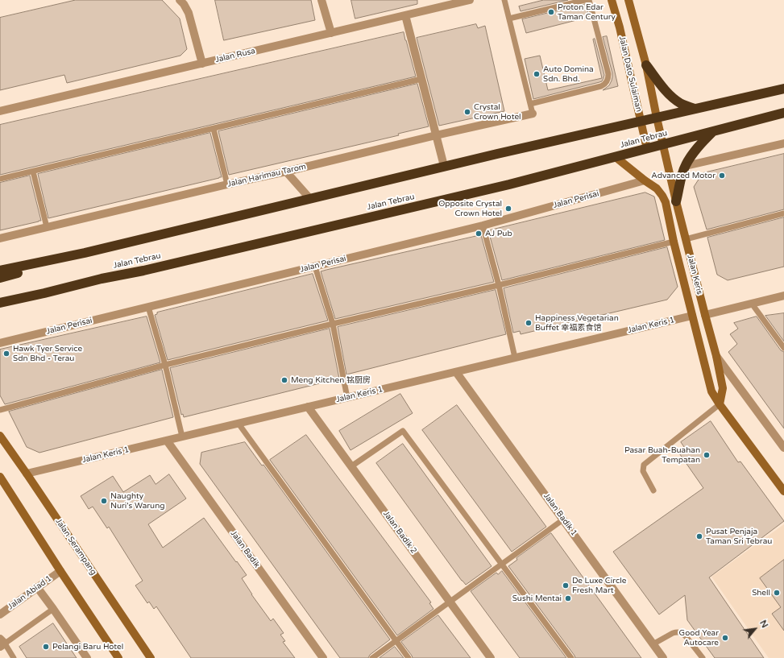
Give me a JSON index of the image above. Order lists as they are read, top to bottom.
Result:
{
  "streets": {
    "highway": ["Jalan Tebrau"],
    "street": [
      "Jalan Rusa",
      "Jalan Dato Sulaiman",
      "Jalan Harimau Tarom",
      "Jalan Perisai",
      "Jalan Keris",
      "Jalan Keris 1",
      "Jalan Badik 1",
      "Jalan Badik 2",
      "Jalan Serampang",
      "Jalan Badik",
      "Jalan Abiad 1"
    ]
  },
  "crossings": [
    ["Jalan Dato Sulaiman", "Jalan Tebrau"],
    ["Jalan Dato Sulaiman", "Jalan Keris"],
    ["Jalan Tebrau", "Jalan Keris"],
    ["Jalan Perisai", "Jalan Keris"],
    ["Jalan Keris", "Jalan Keris 1"],
    ["Jalan Keris 1", "Jalan Badik 1"],
    ["Jalan Keris 1", "Jalan Badik 2"],
    ["Jalan Keris 1", "Jalan Serampang"],
    ["Jalan Keris 1", "Jalan Badik"]
  ],
  "places": [
    "Proton Edar Taman Century",
    "Auto Domina Sdn. Bhd.",
    "Crystal Crown Hotel",
    "Advanced Motor",
    "Opposite Crystal Crown Hotel",
    "AJ Pub",
    "Happiness Vegetarian Buffet 幸福素食馆",
    "Hawk Tyer Service Sdn Bhd - Terau",
    "Meng Kitchen 铭厨房",
    "Pasar Buah-Buahan Tempatan",
    "Naughty Nuri's Warung",
    "Pusat Penjaja Taman Sri Tebrau",
    "De Luxe Circle Fresh Mart",
    "Shell",
    "Sushi Mentai",
    "Good Year Autocare",
    "Pelangi Baru Hotel"
  ],
  "north": "top right"
}
